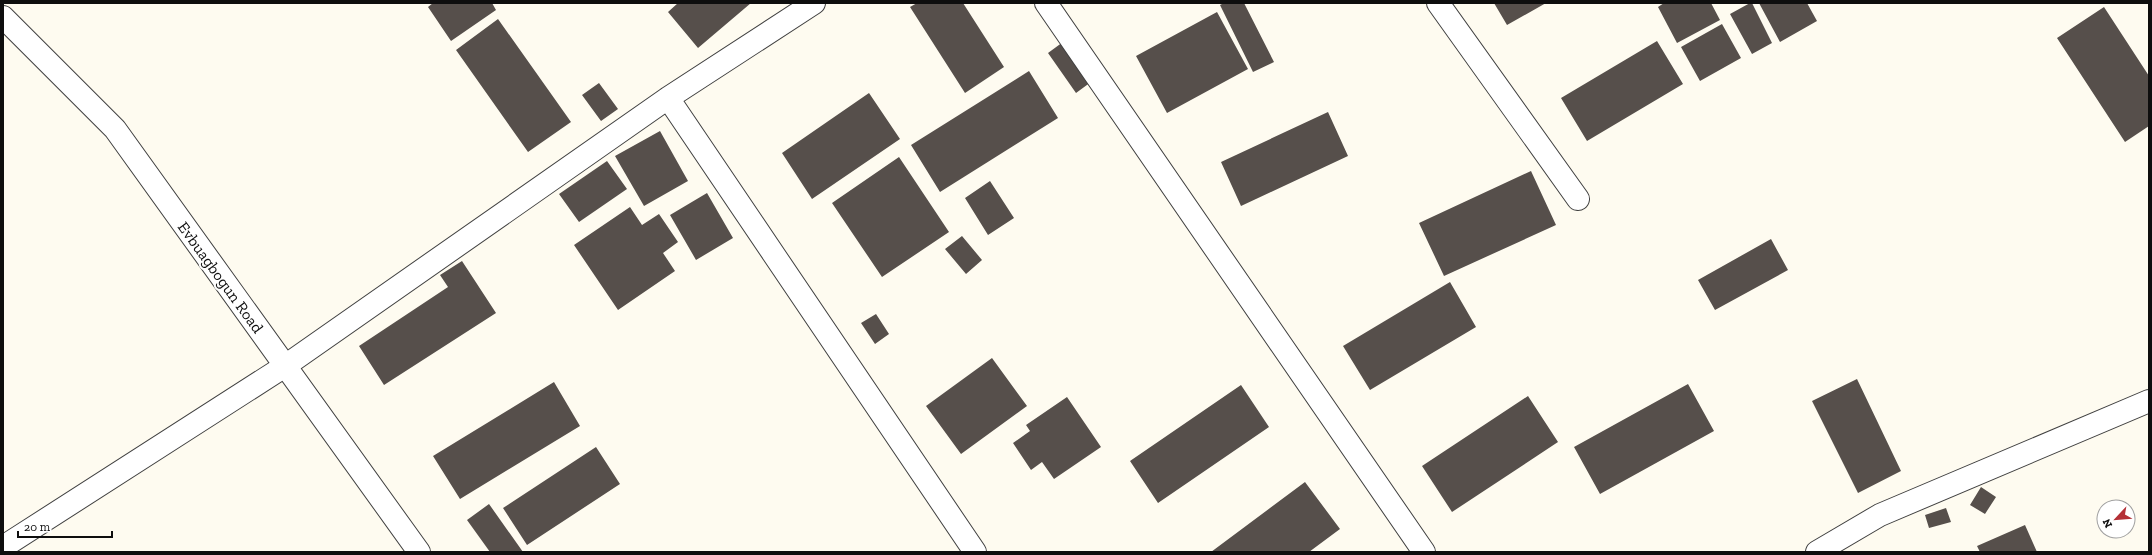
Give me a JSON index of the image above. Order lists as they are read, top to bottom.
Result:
{
  "streets": {
    "street": ["Evbuagbogun Road"]
  },
  "scale_bar": "20 m",
  "north": "bottom left"
}
